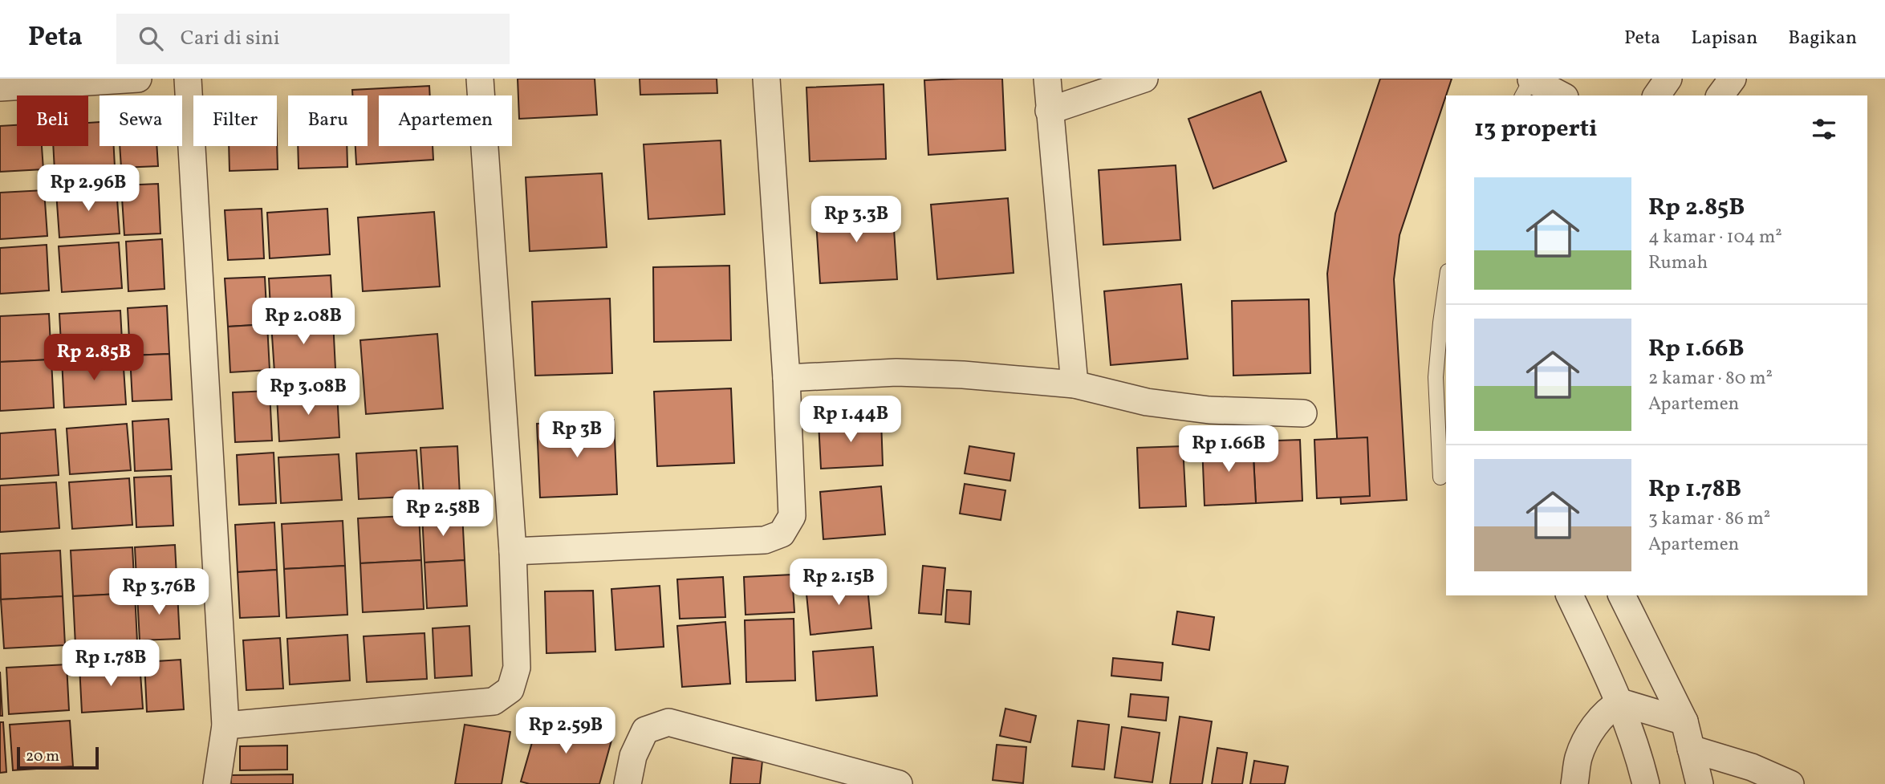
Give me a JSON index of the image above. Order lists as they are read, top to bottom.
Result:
{
  "scale_bar": "20 m",
  "page": {
    "header": "Peta",
    "search": "Cari di sini",
    "nav": ["Peta", "Lapisan", "Bagikan"],
    "chip": [
      "Beli",
      "Sewa",
      "Filter",
      "Baru",
      "Apartemen"
    ],
    "heading": "13 properti",
    "list": [
      {
        "name": "Rp 2.85B",
        "note": "4 kamar · 104 m² · Rumah"
      },
      {
        "name": "Rp 1.66B",
        "note": "2 kamar · 80 m² · Apartemen"
      },
      {
        "name": "Rp 1.78B",
        "note": "3 kamar · 86 m² · Apartemen"
      }
    ],
    "price": [
      "Rp 2.96B",
      "Rp 3.3B",
      "Rp 2.08B",
      "Rp 2.85B",
      "Rp 3.08B",
      "Rp 1.44B",
      "Rp 3B",
      "Rp 1.66B",
      "Rp 2.58B",
      "Rp 2.15B",
      "Rp 3.76B",
      "Rp 1.78B",
      "Rp 2.59B"
    ],
    "scale": "20 m"
  }
}
